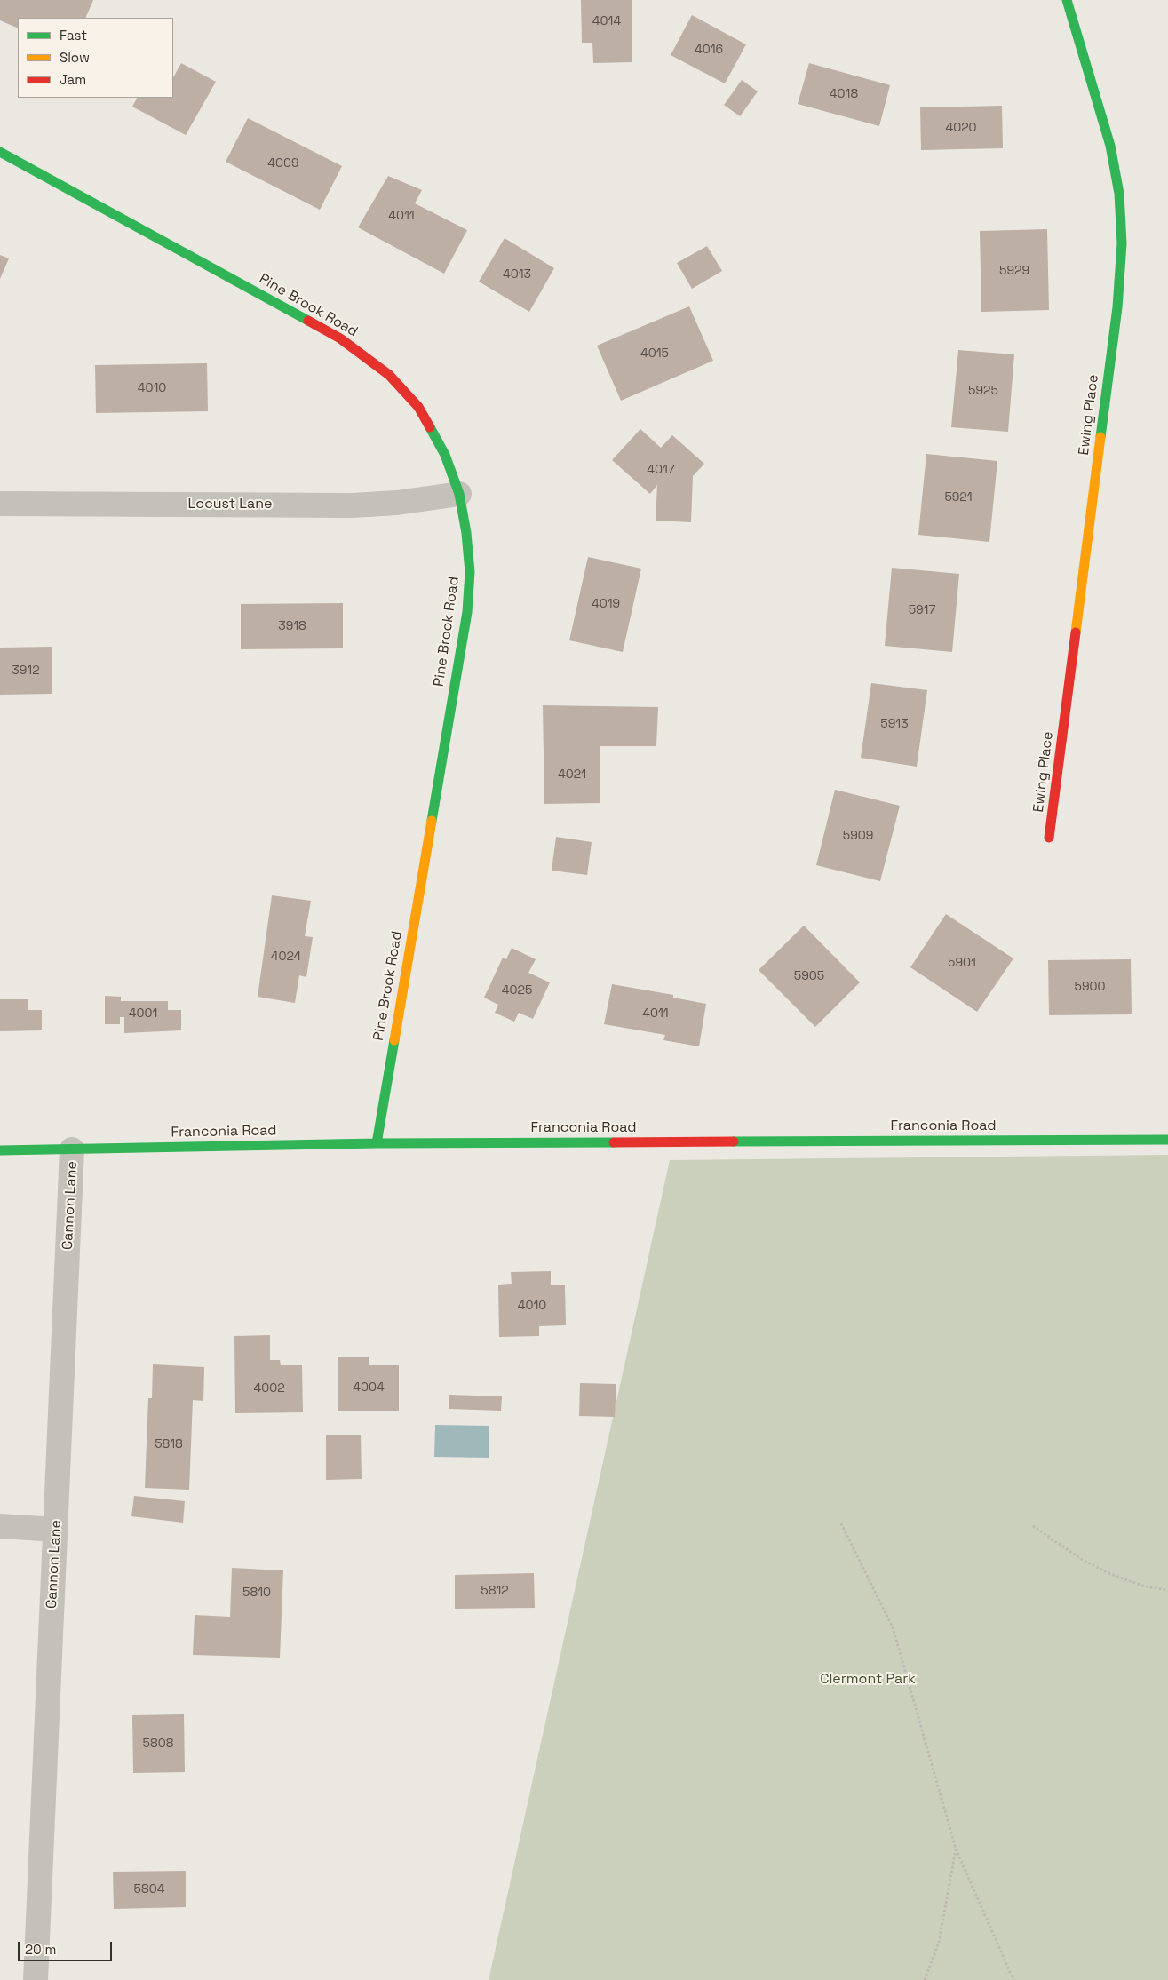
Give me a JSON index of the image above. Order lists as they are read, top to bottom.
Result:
{
  "streets": {
    "street": [
      "Pine Brook Road",
      "Ewing Place",
      "Locust Lane",
      "Franconia Road",
      "Cannon Lane"
    ]
  },
  "crossings": [
    ["Pine Brook Road", "Locust Lane"],
    ["Pine Brook Road", "Franconia Road"],
    ["Franconia Road", "Cannon Lane"]
  ],
  "parks": ["Clermont Park"],
  "house_numbers": [
    "4014",
    "4016",
    "4018",
    "4020",
    "4009",
    "4011",
    "5929",
    "4013",
    "4015",
    "4010",
    "5925",
    "4017",
    "5921",
    "4019",
    "5917",
    "3918",
    "3912",
    "5913",
    "4021",
    "5909",
    "4024",
    "5901",
    "5905",
    "5900",
    "4025",
    "4001",
    "4011",
    "4010",
    "4004",
    "4002",
    "5818",
    "5812",
    "5810",
    "5808",
    "5804"
  ],
  "legend": ["Fast", "Slow", "Jam"],
  "scale_bar": "20 m"
}
